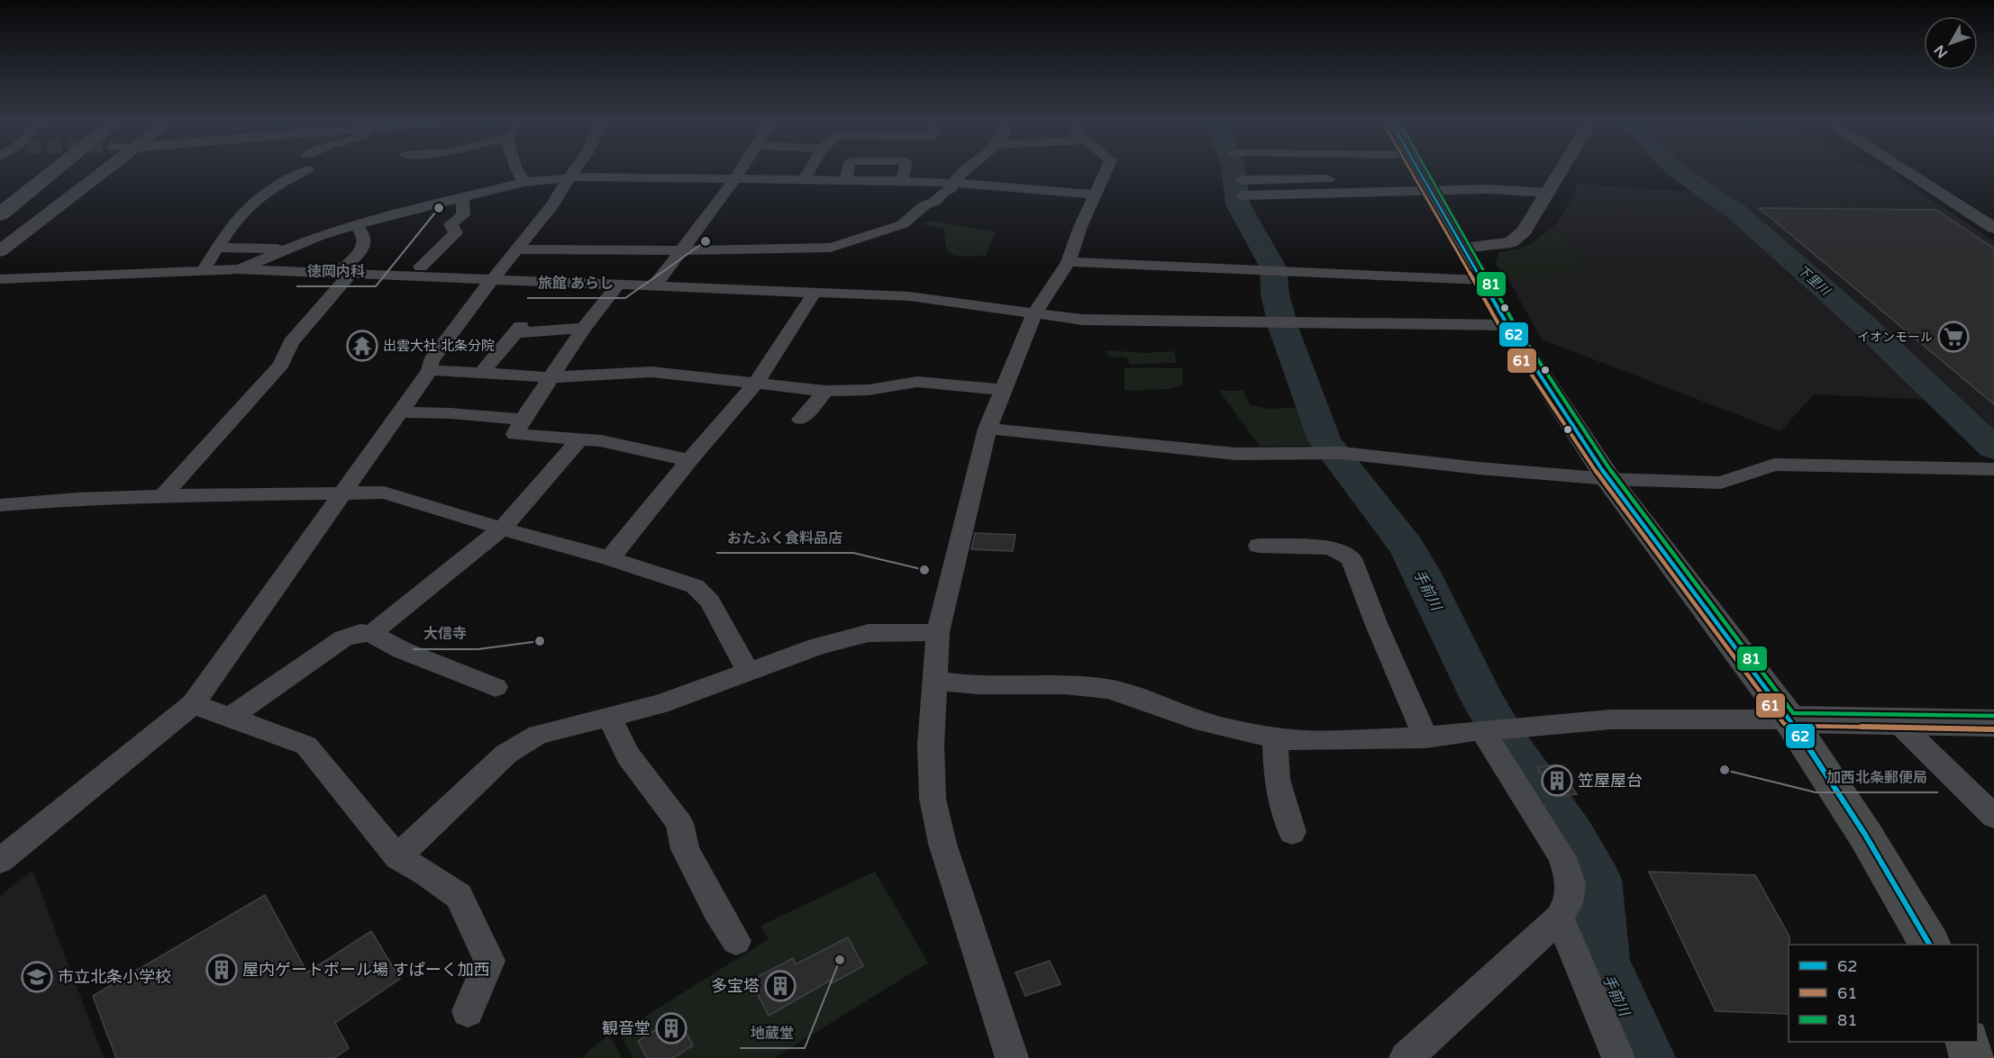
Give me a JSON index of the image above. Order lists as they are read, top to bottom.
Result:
{
  "water": ["下里川", "手前川"],
  "places": {
    "other": [
      "徳岡内科",
      "旅館 あらし",
      "おたふく食料品店",
      "大信寺",
      "加西北条郵便局",
      "地蔵堂"
    ],
    "supermarket": ["イオンモール"],
    "temple": ["出雲大社 北条分院"],
    "building": [
      "笠屋屋台",
      "屋内ゲートボール場 すぱーく加西",
      "多宝塔",
      "観音堂"
    ],
    "school or university": ["市立北条小学校"]
  },
  "lines": ["transit line 62", "transit line 61", "transit line 81"],
  "legend": ["62", "61", "81"],
  "north": "bottom left"
}
